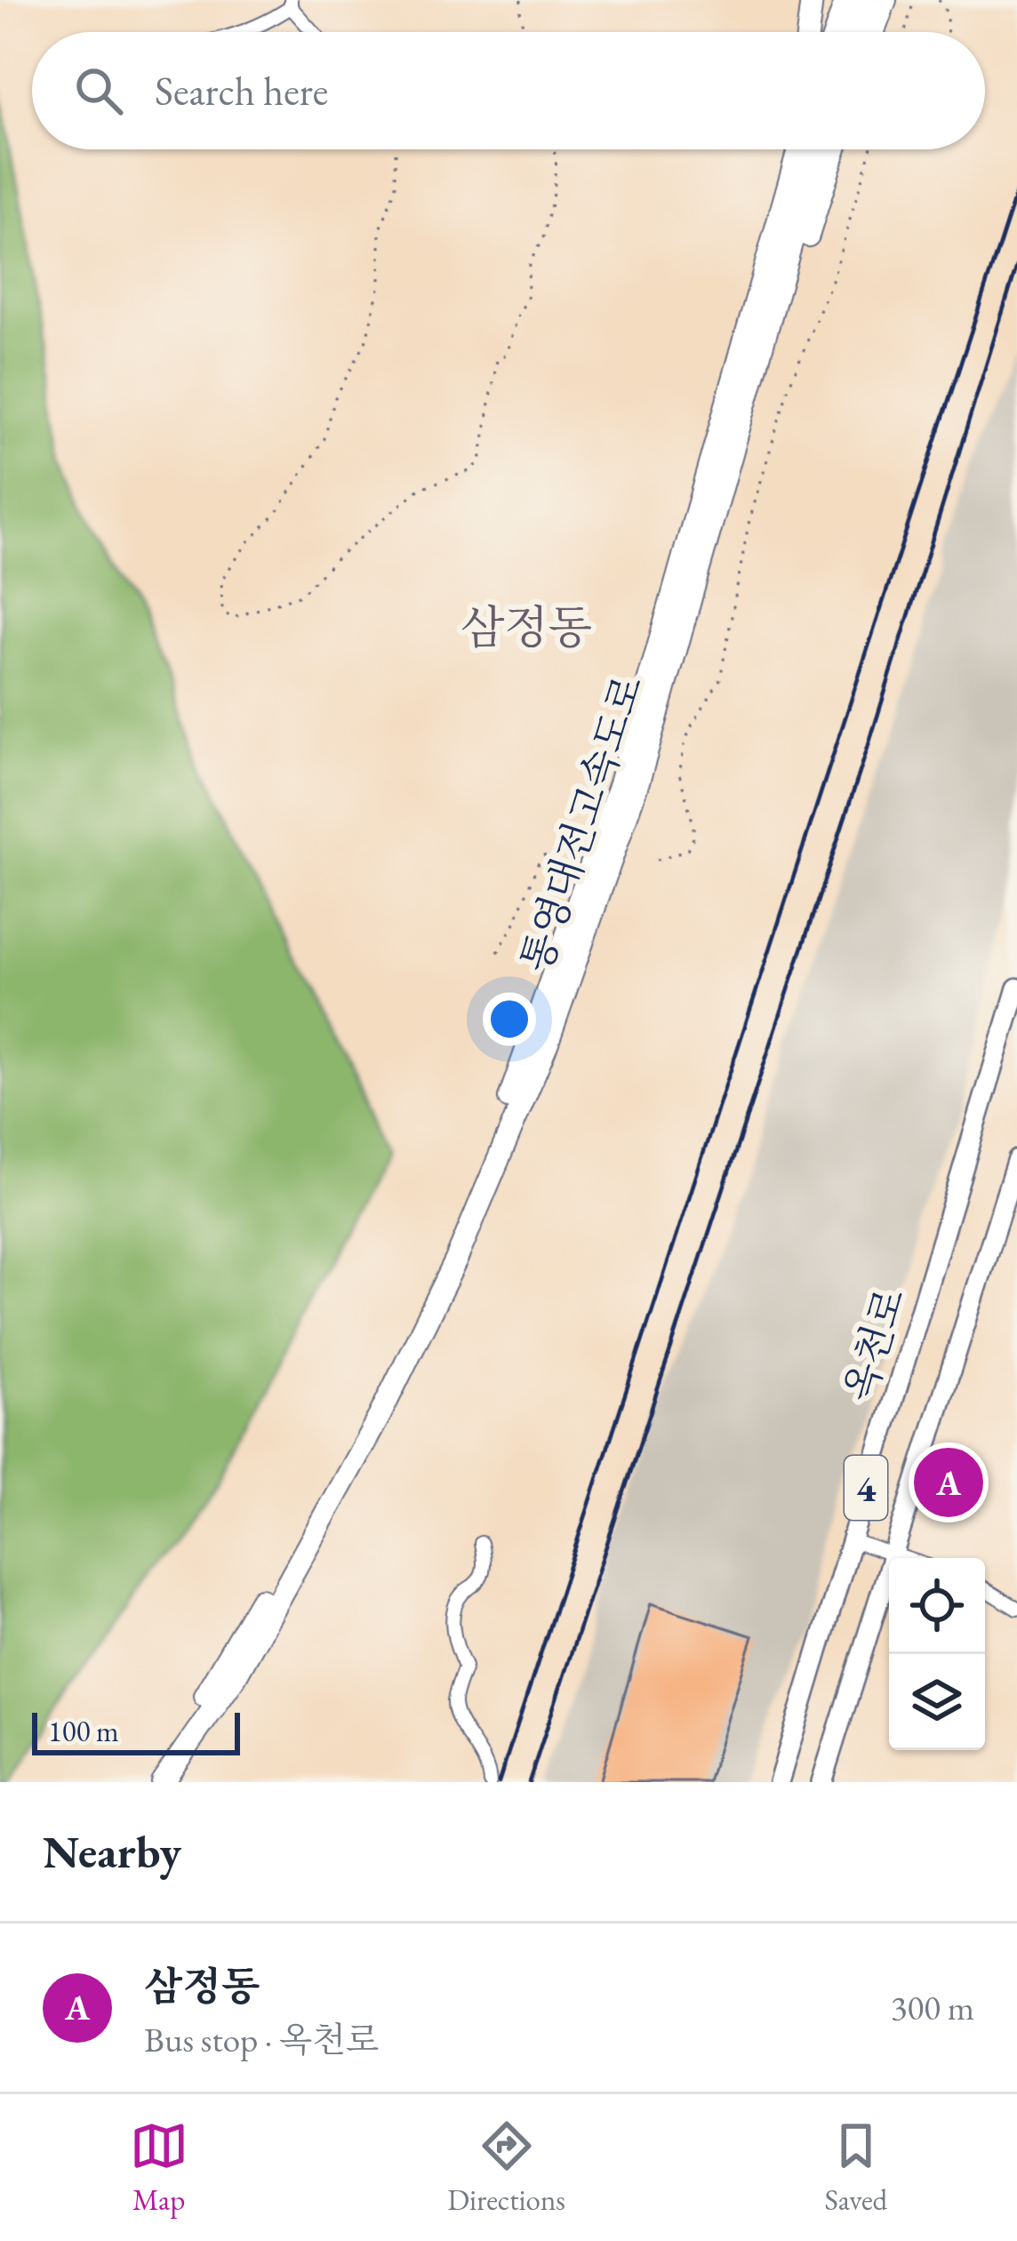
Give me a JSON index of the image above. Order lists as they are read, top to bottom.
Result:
{
  "streets": {
    "highway": ["통영대전고속도로"],
    "main road": ["옥천로", "4"]
  },
  "districts": ["삼정동"],
  "scale_bar": "100 m",
  "page": {
    "search": "Search here",
    "pins": "A",
    "scale": "100 m",
    "heading": "Nearby",
    "list": [
      {
        "mark": "A",
        "name": "삼정동",
        "note": "Bus stop · 옥천로",
        "value": "300 m"
      }
    ],
    "nav": ["Map", "Directions", "Saved"]
  }
}
